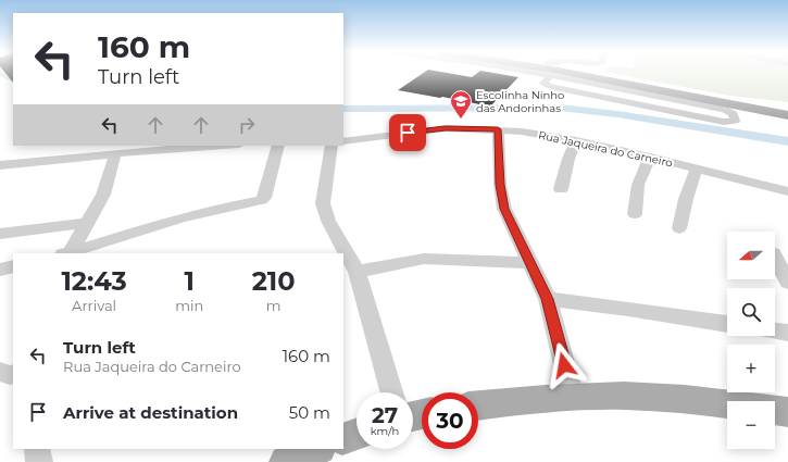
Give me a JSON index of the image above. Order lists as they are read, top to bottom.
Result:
{
  "streets": {
    "street": ["Rua Jaqueira do Carneiro"]
  },
  "places": {
    "school or university": ["Escolinha Ninho das Andorinhas"]
  },
  "north": "left",
  "page": {
    "turn": ["160 m", "Turn left"],
    "map_buttons": ["+", "−"],
    "eta": [
      "12:43",
      "Arrival",
      "1",
      "min",
      "210",
      "m"
    ],
    "list": [
      {
        "name": "Turn left",
        "note": "Rua Jaqueira do Carneiro",
        "value": "160 m"
      },
      {
        "name": "Arrive at destination",
        "value": "50 m"
      }
    ],
    "speed": "27 km/h",
    "limit": "30"
  }
}
